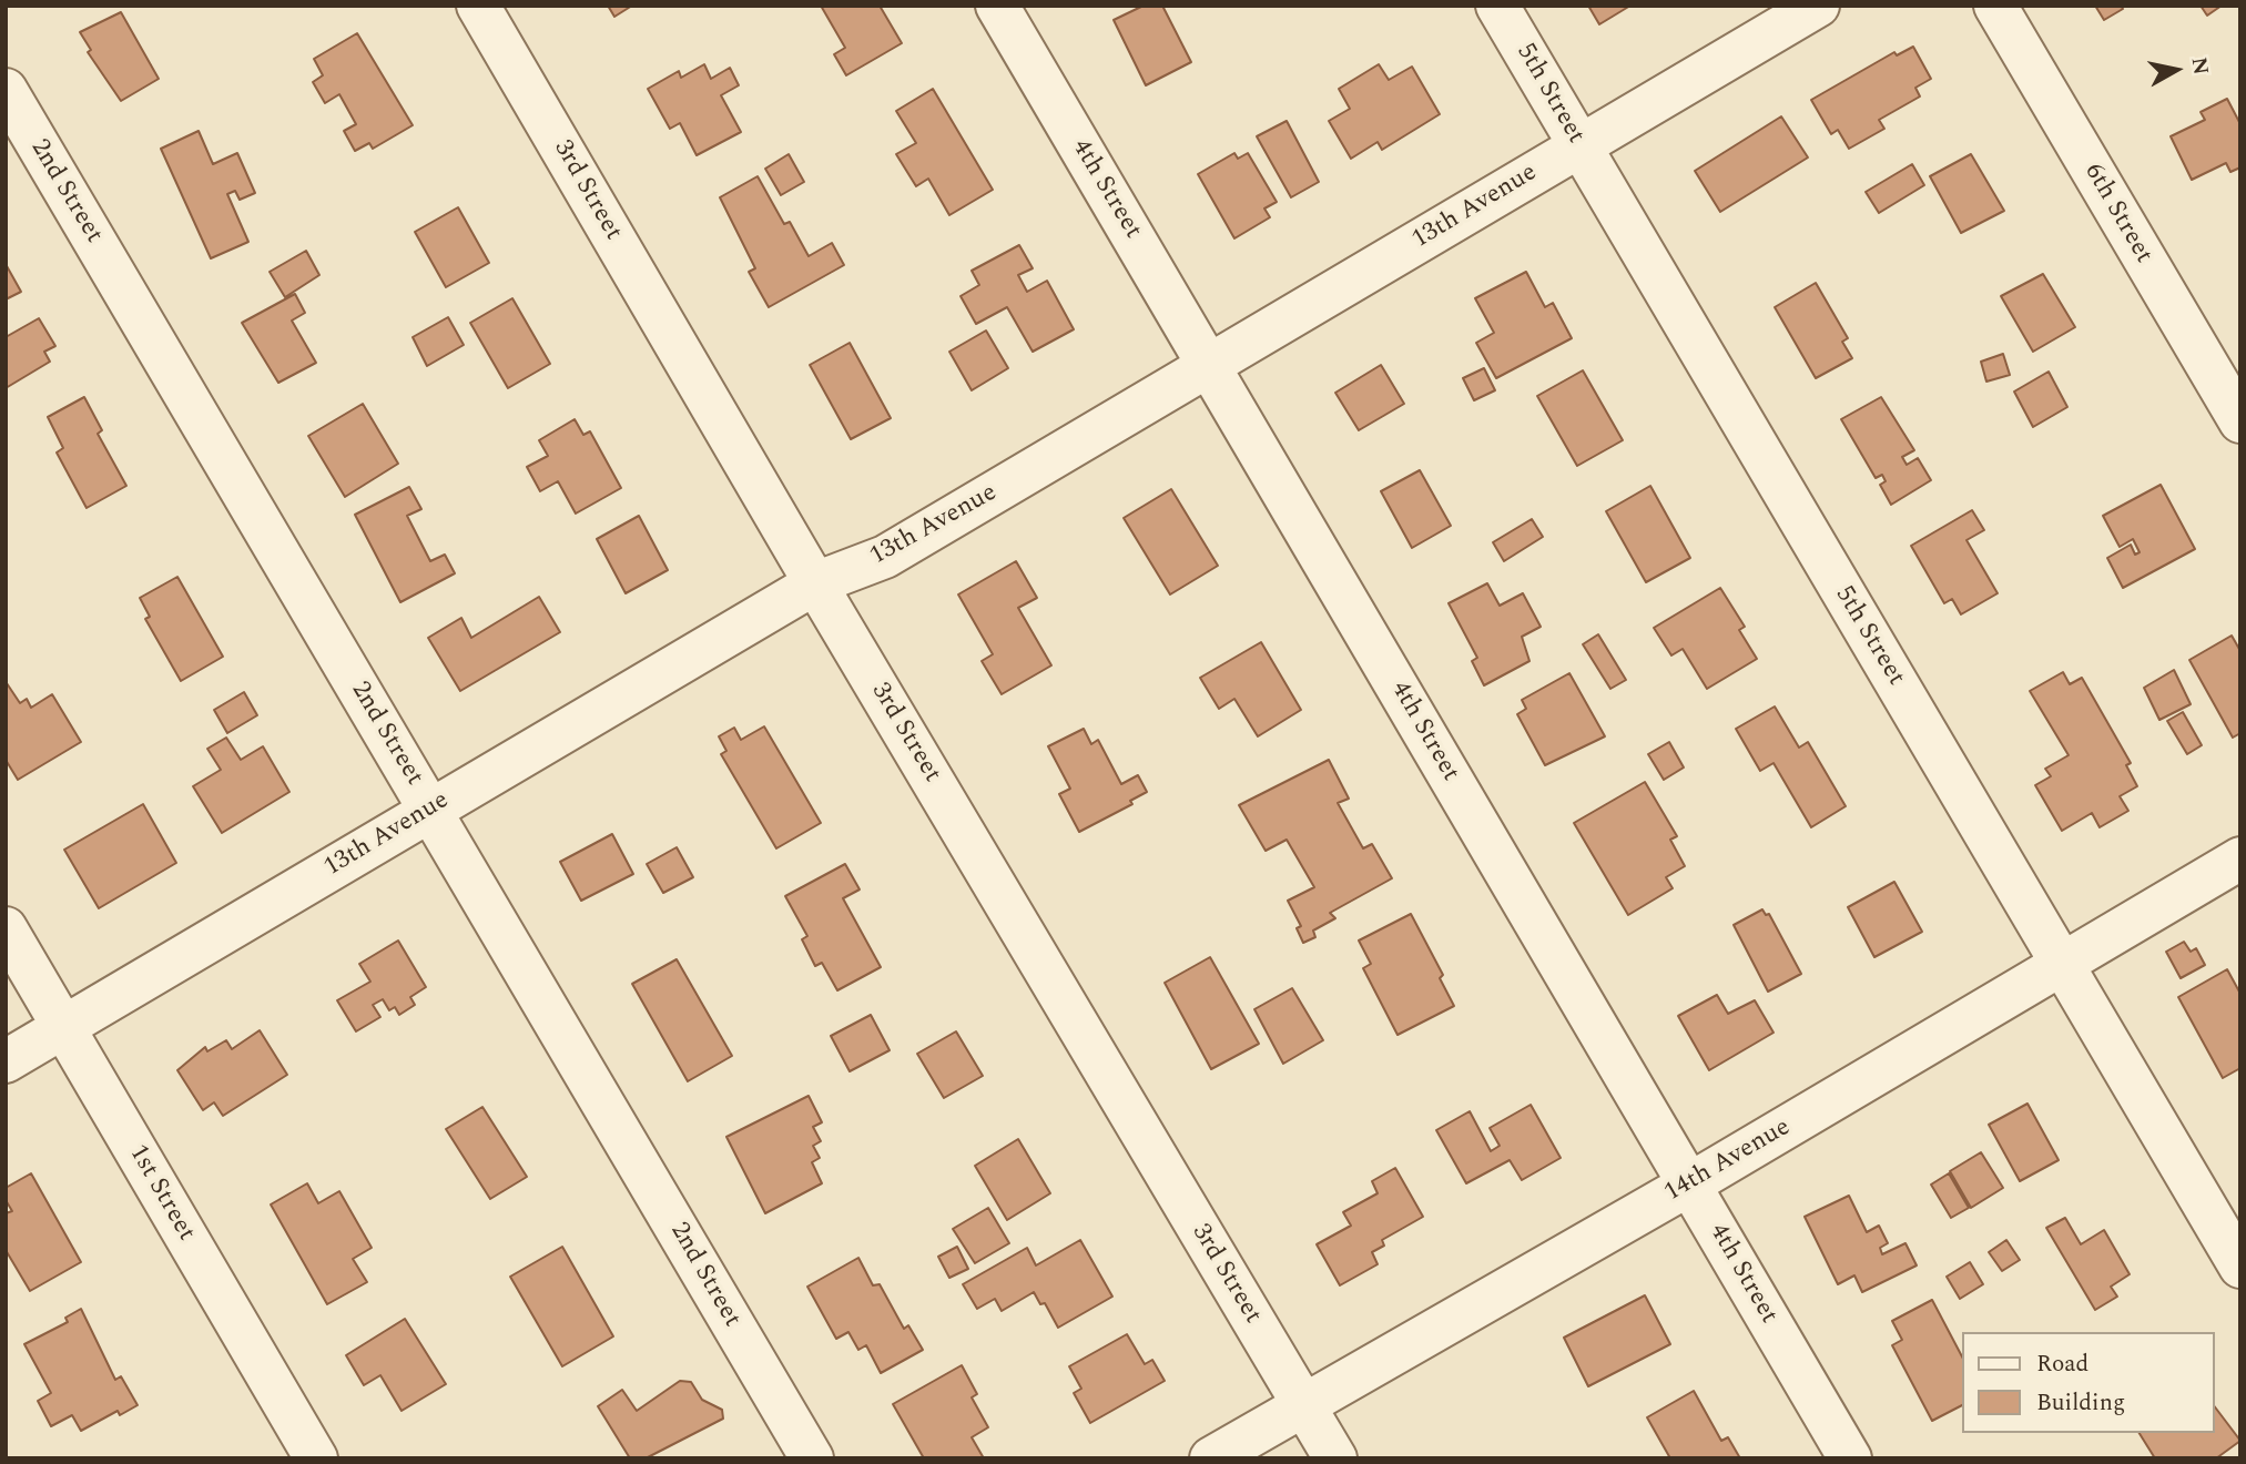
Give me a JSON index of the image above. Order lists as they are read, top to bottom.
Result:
{
  "streets": {
    "street": [
      "5th Street",
      "4th Street",
      "3rd Street",
      "2nd Street",
      "13th Avenue",
      "6th Street",
      "14th Avenue",
      "1st Street"
    ]
  },
  "crossings": [
    ["5th Street", "13th Avenue"],
    ["5th Street", "14th Avenue"],
    ["4th Street", "13th Avenue"],
    ["4th Street", "14th Avenue"],
    ["3rd Street", "13th Avenue"],
    ["3rd Street", "14th Avenue"],
    ["2nd Street", "13th Avenue"],
    ["13th Avenue", "1st Street"]
  ],
  "legend": ["Road", "Building"],
  "north": "right"
}
